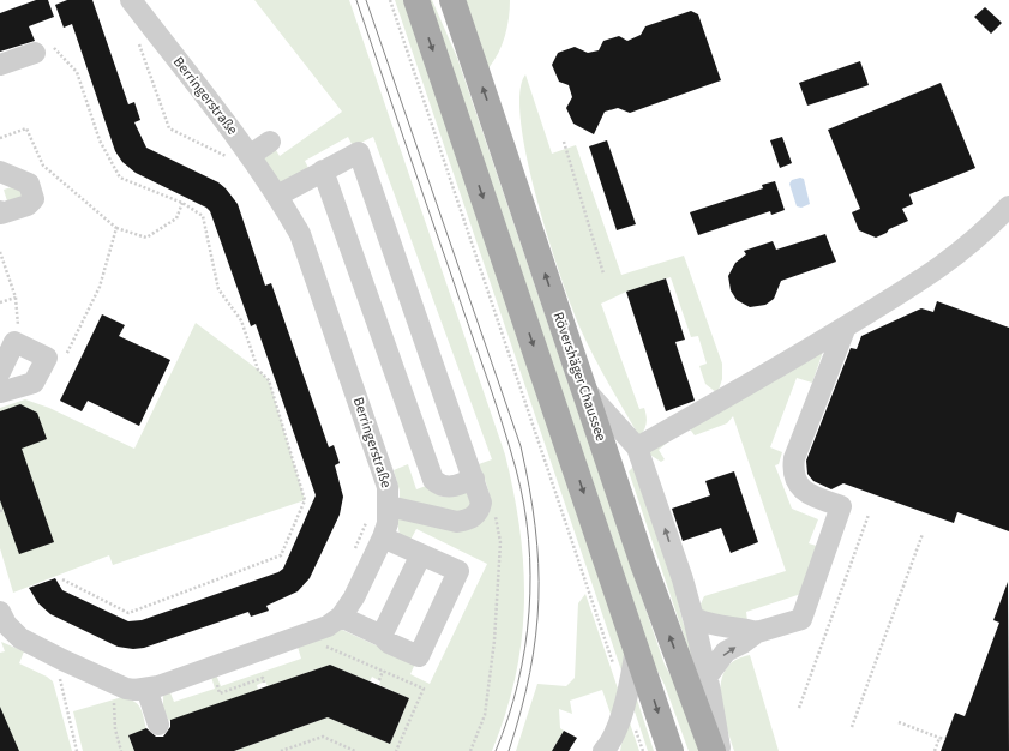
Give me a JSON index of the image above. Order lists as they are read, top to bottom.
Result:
{
  "streets": {
    "main road": ["Rövershäger Chaussee"],
    "street": ["Berringerstraße"]
  }
}
